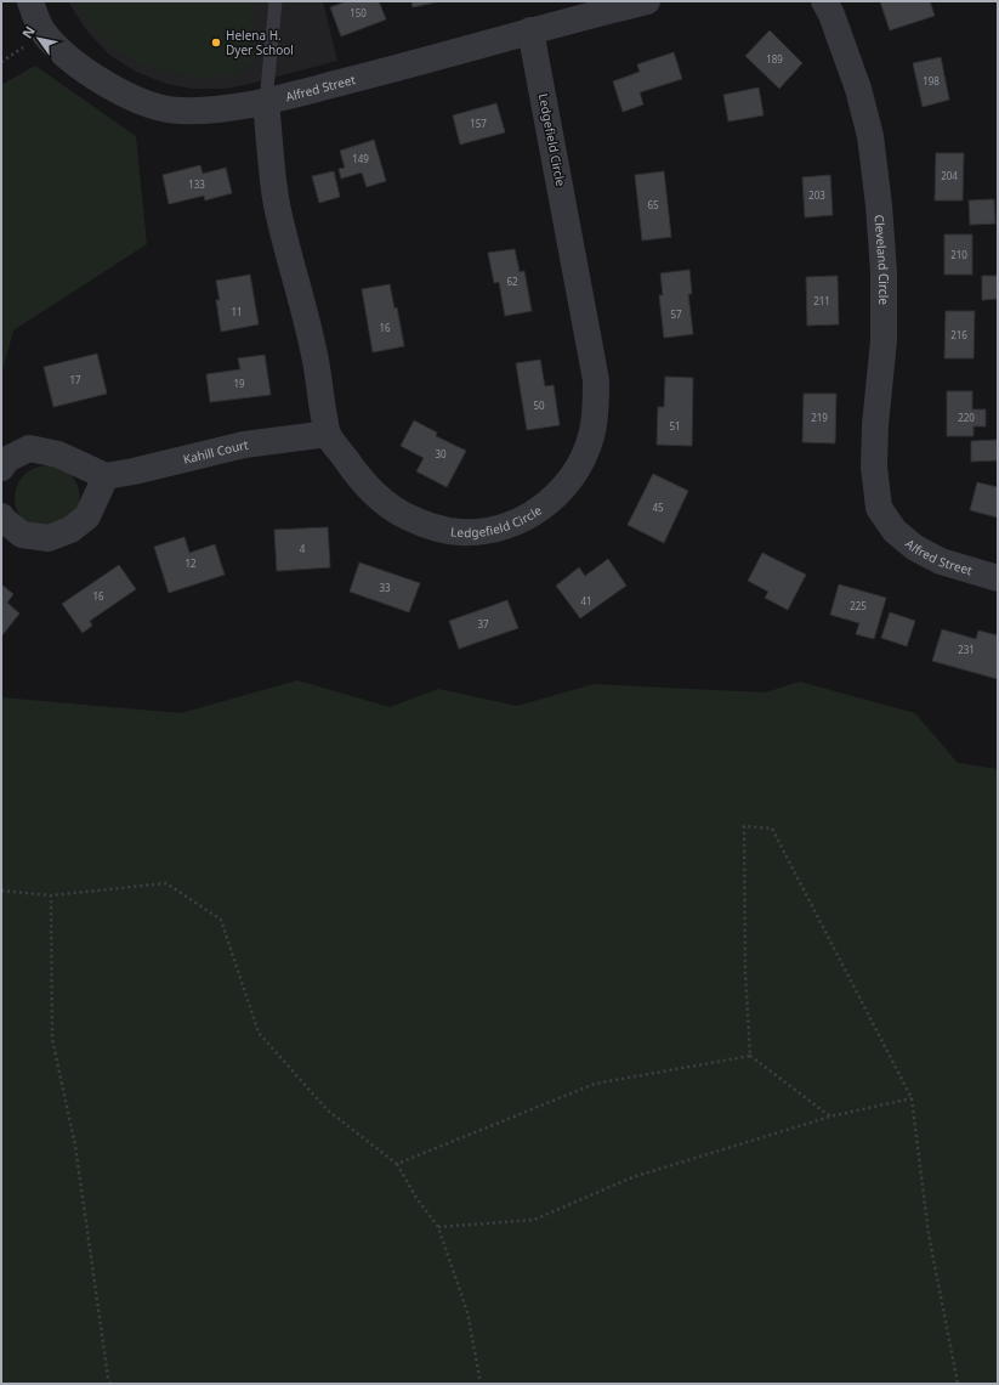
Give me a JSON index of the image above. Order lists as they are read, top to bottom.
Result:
{
  "streets": {
    "street": [
      "Alfred Street",
      "Ledgefield Circle",
      "Cleveland Circle",
      "Kahill Court"
    ]
  },
  "crossings": [
    ["Alfred Street", "Ledgefield Circle"],
    ["Alfred Street", "Cleveland Circle"],
    ["Ledgefield Circle", "Kahill Court"]
  ],
  "places": ["Helena H. Dyer School"],
  "house_numbers": [
    "150",
    "189",
    "198",
    "157",
    "149",
    "204",
    "133",
    "203",
    "65",
    "210",
    "62",
    "211",
    "11",
    "57",
    "16",
    "216",
    "17",
    "19",
    "50",
    "219",
    "220",
    "51",
    "30",
    "45",
    "4",
    "12",
    "33",
    "16",
    "41",
    "225",
    "37",
    "231"
  ],
  "north": "top left"
}
